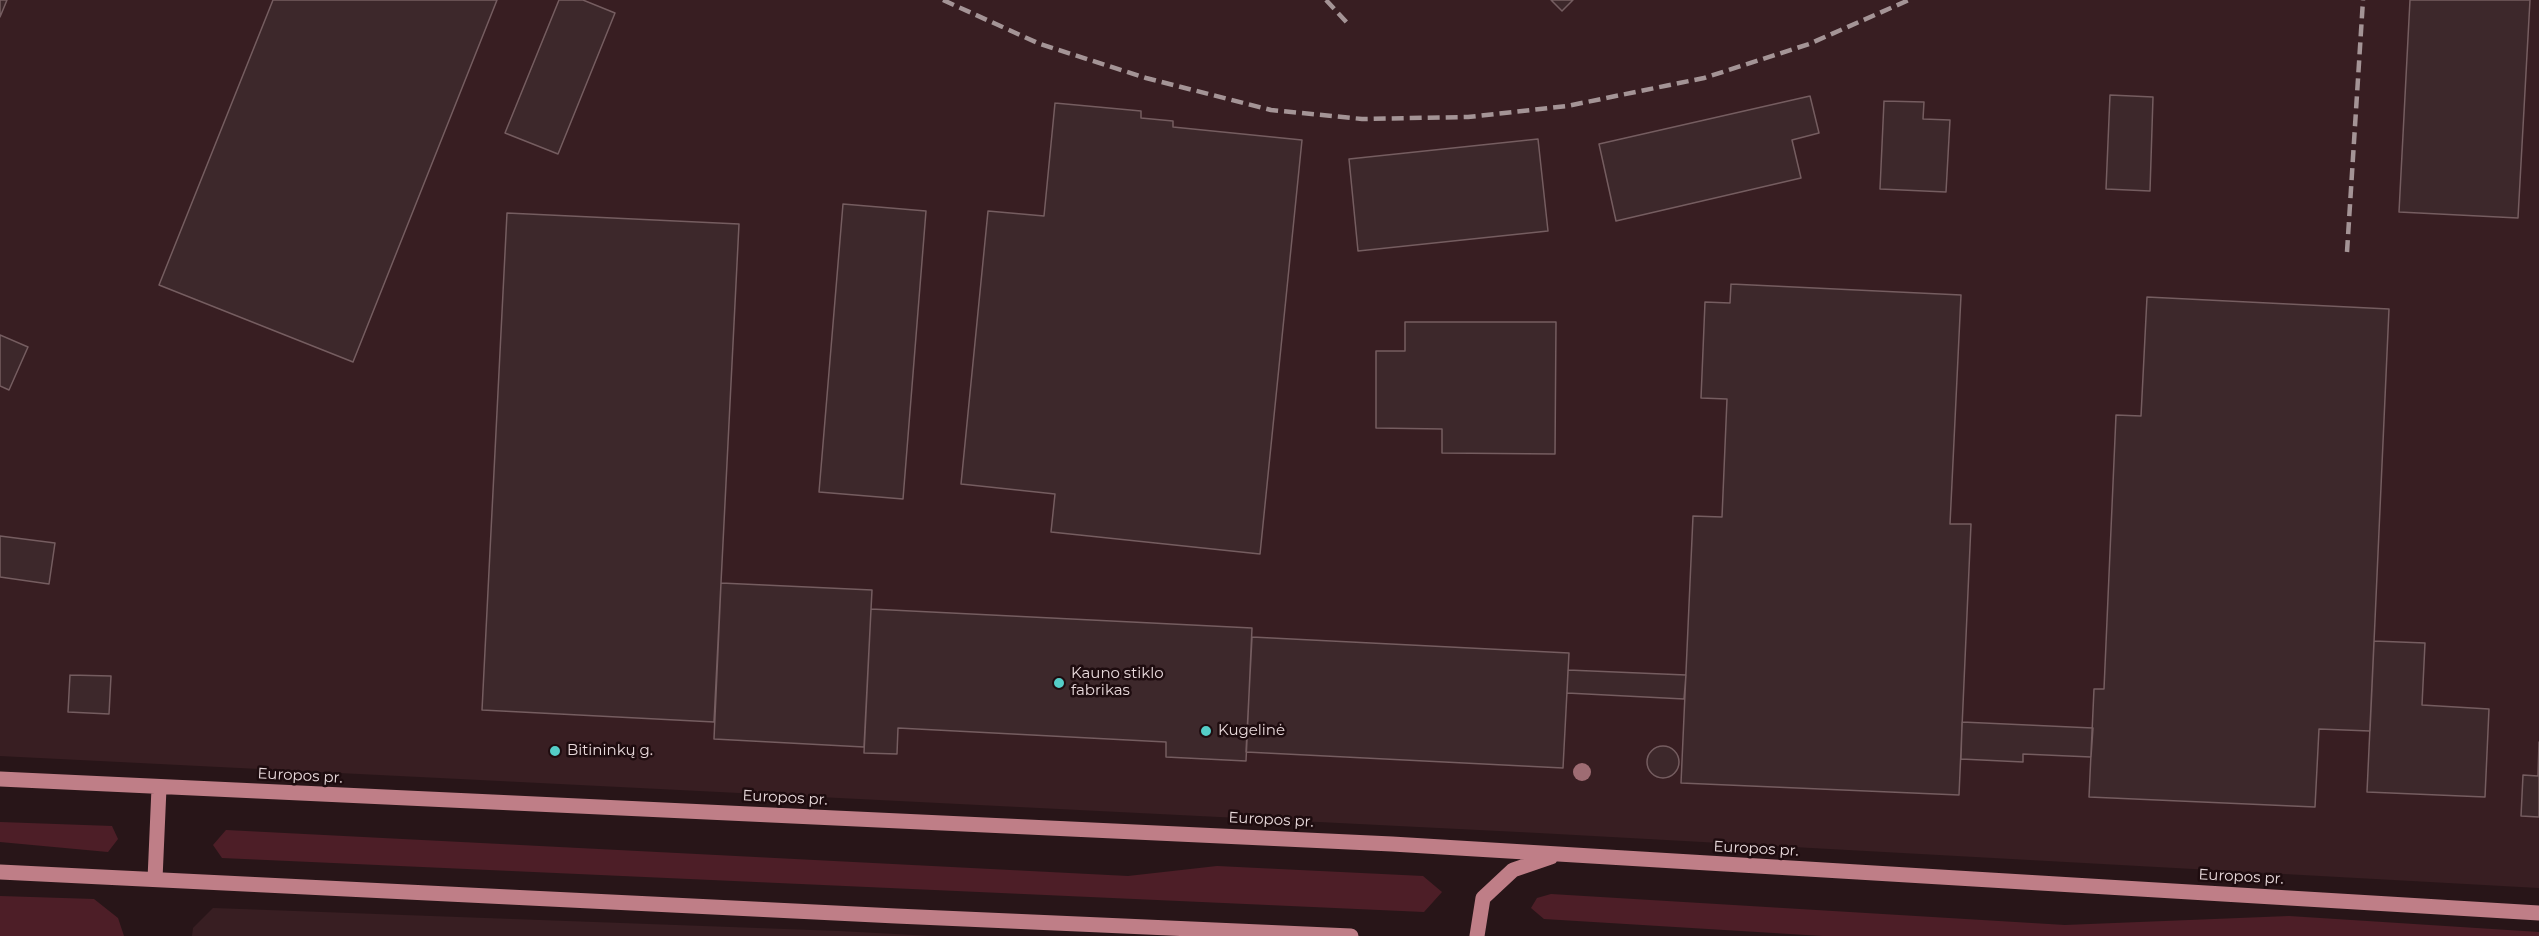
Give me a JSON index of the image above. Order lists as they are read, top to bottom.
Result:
{
  "streets": {
    "main road": ["Europos pr."]
  },
  "places": ["Kauno stiklo fabrikas", "Kugelinė", "Bitininkų g."]
}
